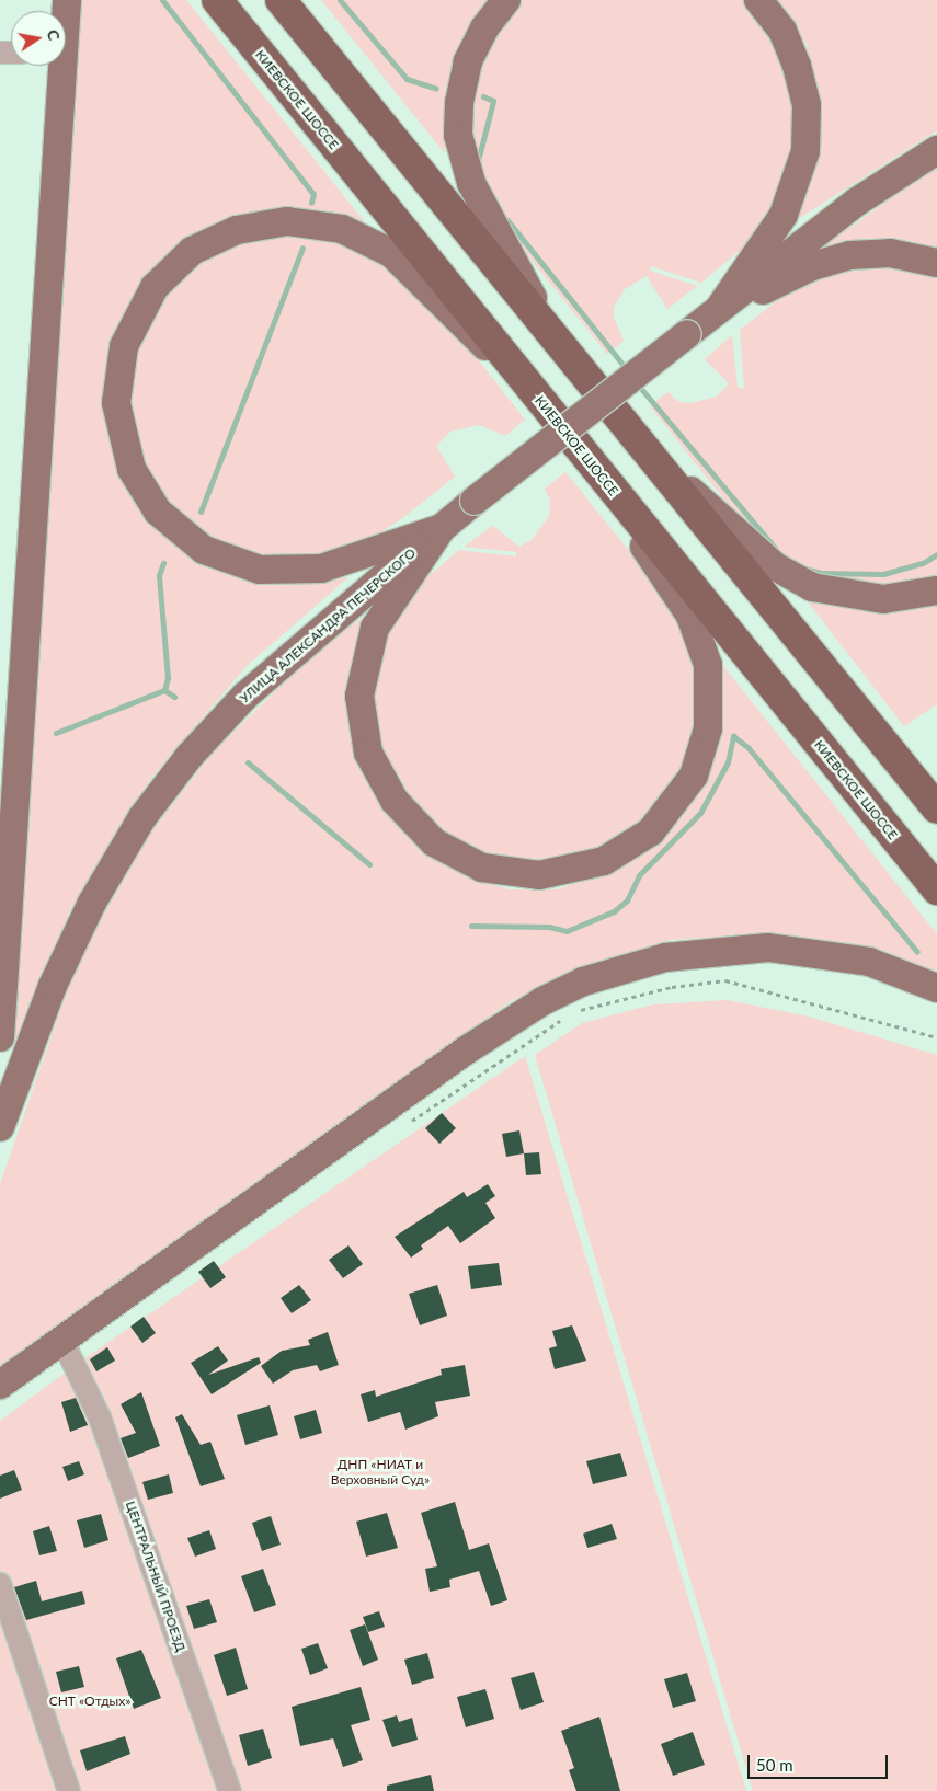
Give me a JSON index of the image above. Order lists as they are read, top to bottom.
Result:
{
  "streets": {
    "highway": ["КИЕВСКОЕ ШОССЕ"],
    "main road": ["УЛИЦА АЛЕКСАНДРА ПЕЧЕРСКОГО"],
    "street": ["ЦЕНТРАЛЬНЫЙ ПРОЕЗД"]
  },
  "parks": ["ДНП «НИАТ и Верховный Суд»", "СНТ «Отдых»"],
  "scale_bar": "50 m",
  "north": "right"
}
